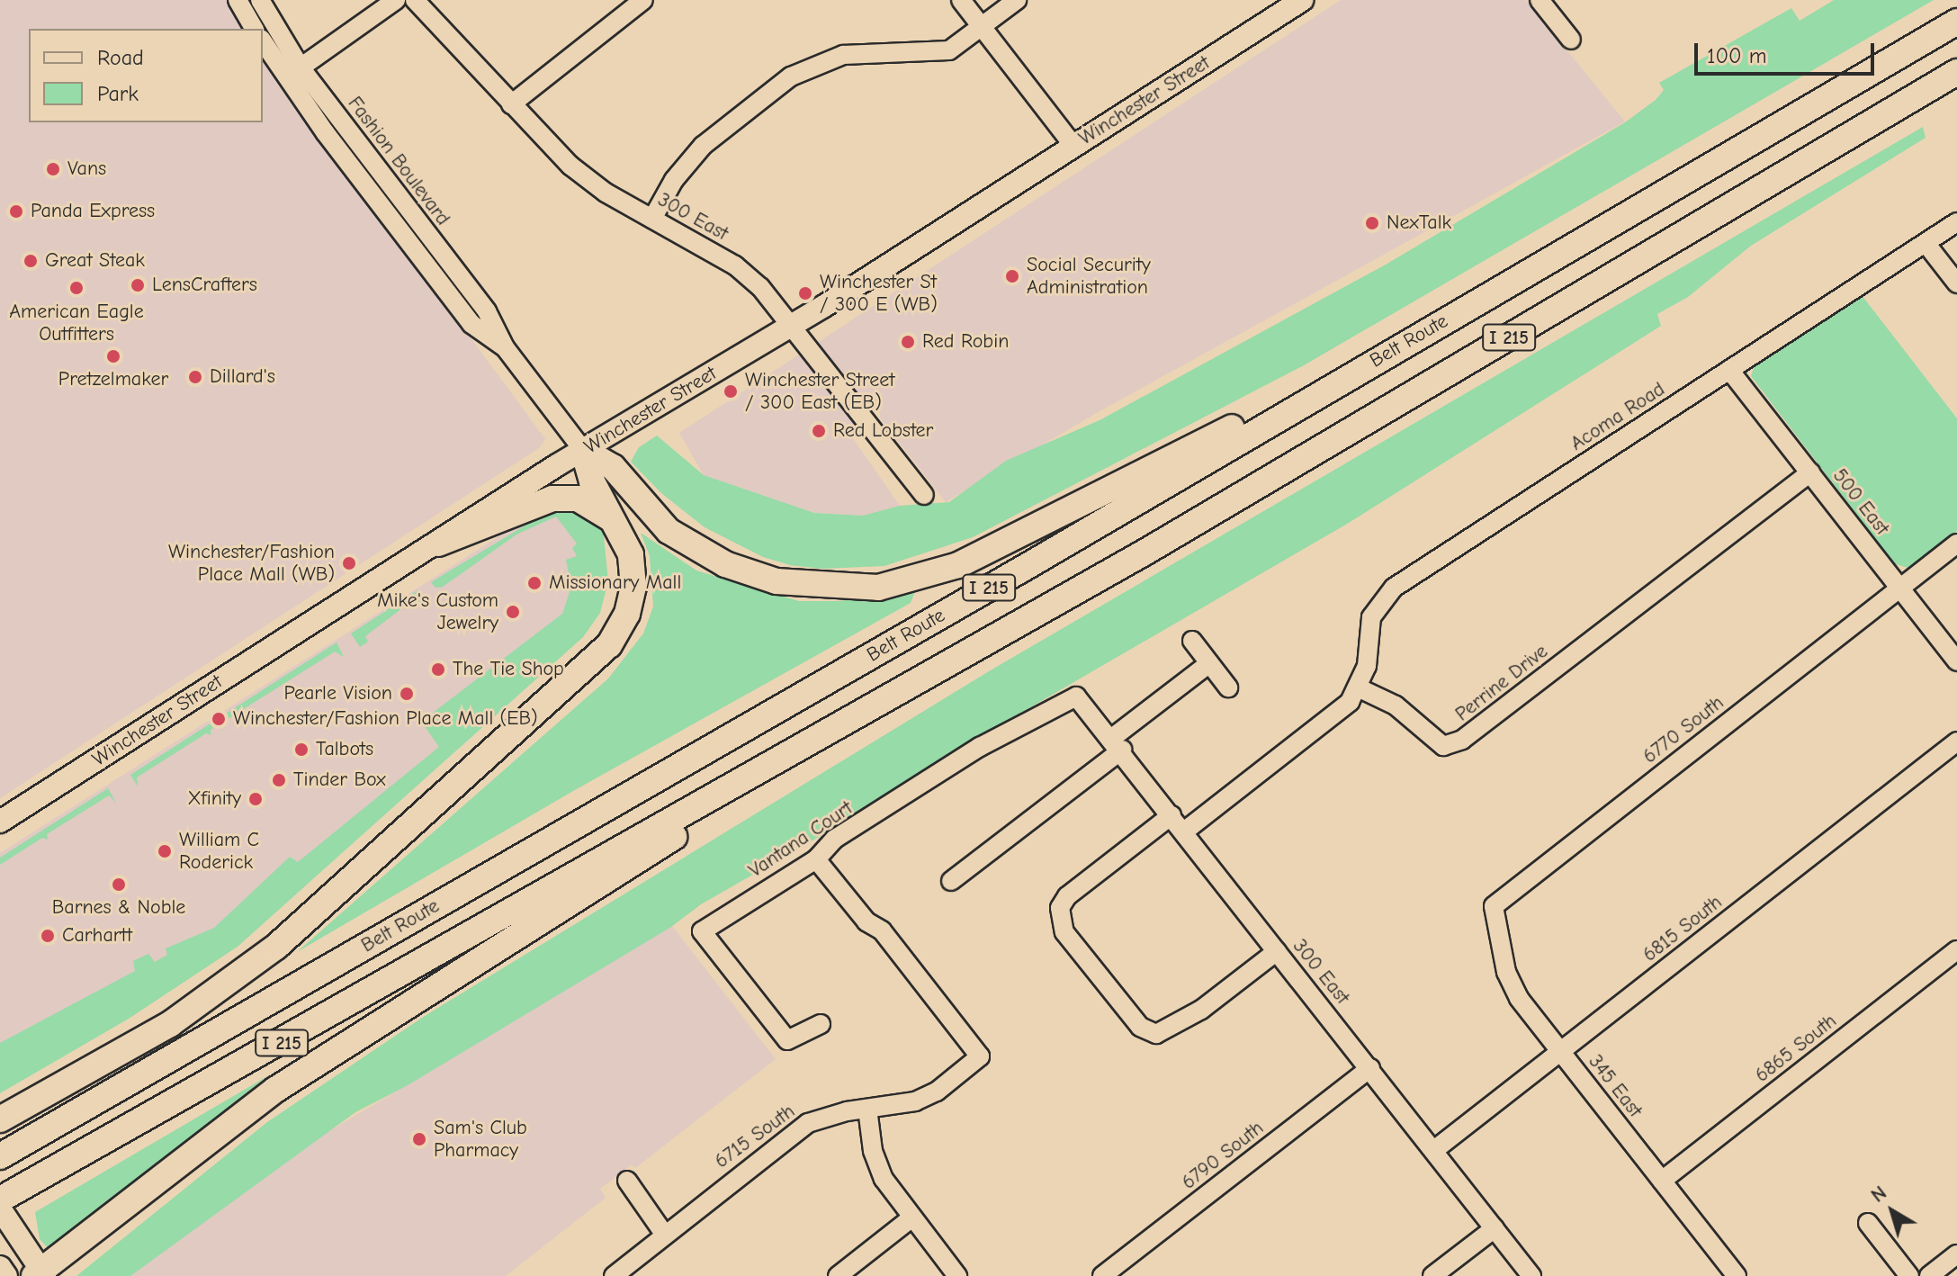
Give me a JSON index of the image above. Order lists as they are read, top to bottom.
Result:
{
  "streets": {
    "highway": ["I 215", "Belt Route"],
    "main road": ["Winchester Street"],
    "street": [
      "Fashion Boulevard",
      "300 East",
      "Acoma Road",
      "500 East",
      "Perrine Drive",
      "6770 South",
      "Vantana Court",
      "6815 South",
      "6865 South",
      "345 East",
      "6715 South",
      "6790 South"
    ]
  },
  "crossings": [
    ["Winchester Street", "Fashion Boulevard"],
    ["Winchester Street", "300 East"],
    ["300 East", "Vantana Court"],
    ["300 East", "6815 South"],
    ["300 East", "6790 South"],
    ["Acoma Road", "500 East"],
    ["Acoma Road", "Perrine Drive"],
    ["500 East", "Perrine Drive"],
    ["500 East", "6770 South"],
    ["6770 South", "345 East"],
    ["Vantana Court", "6715 South"],
    ["6815 South", "345 East"],
    ["6865 South", "345 East"]
  ],
  "places": [
    "Vans",
    "Panda Express",
    "NexTalk",
    "Great Steak",
    "Social Security Administration",
    "LensCrafters",
    "American Eagle Outfitters",
    "Winchester St / 300 E (WB)",
    "Red Robin",
    "Pretzelmaker",
    "Dillard's",
    "Winchester Street / 300 East (EB)",
    "Red Lobster",
    "Winchester/Fashion Place Mall (WB)",
    "Missionary Mall",
    "Mike's Custom Jewelry",
    "The Tie Shop",
    "Pearle Vision",
    "Winchester/Fashion Place Mall (EB)",
    "Talbots",
    "Tinder Box",
    "Xfinity",
    "William C Roderick",
    "Barnes & Noble",
    "Carhartt",
    "Sam's Club Pharmacy"
  ],
  "legend": ["Road", "Park"],
  "scale_bar": "100 m",
  "north": "top left"
}
